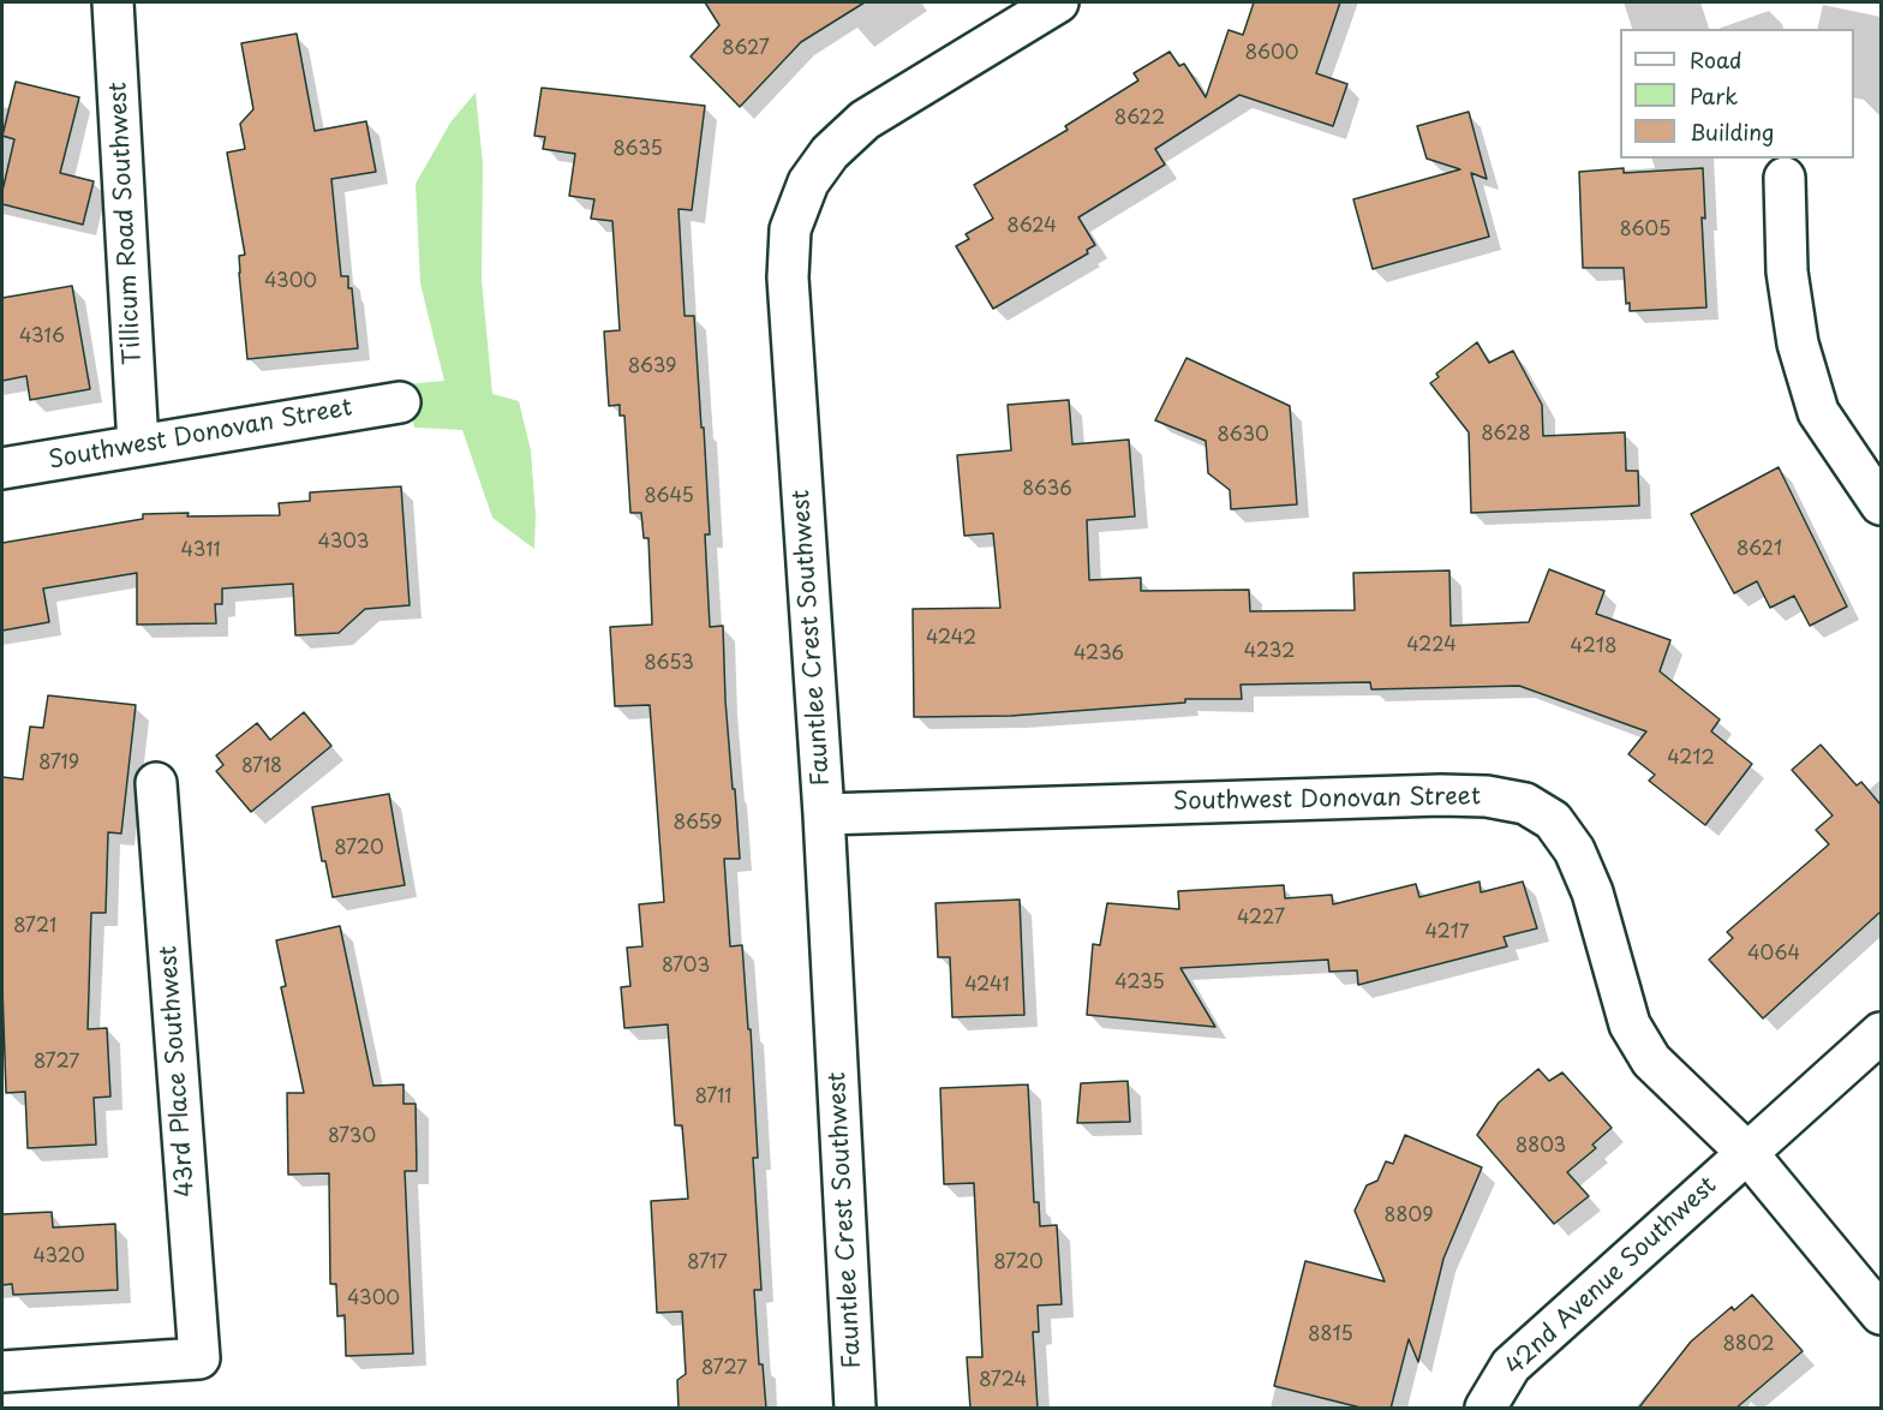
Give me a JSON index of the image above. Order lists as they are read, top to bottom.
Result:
{
  "streets": {
    "street": [
      "Tillicum Road Southwest",
      "Southwest Donovan Street",
      "Fauntlee Crest Southwest",
      "43rd Place Southwest",
      "42nd Avenue Southwest"
    ]
  },
  "crossings": [
    ["Tillicum Road Southwest", "Southwest Donovan Street"],
    ["Southwest Donovan Street", "Fauntlee Crest Southwest"],
    ["Southwest Donovan Street", "42nd Avenue Southwest"]
  ],
  "house_numbers": [
    "8627",
    "8600",
    "8622",
    "8635",
    "8624",
    "8605",
    "4300",
    "4316",
    "8639",
    "8628",
    "8630",
    "8636",
    "8645",
    "4303",
    "8621",
    "4311",
    "4242",
    "4224",
    "4218",
    "4232",
    "4236",
    "8653",
    "4212",
    "8719",
    "8718",
    "8659",
    "8720",
    "4227",
    "8721",
    "4217",
    "4064",
    "8703",
    "4235",
    "4241",
    "8727",
    "8711",
    "8730",
    "8803",
    "8809",
    "4320",
    "8717",
    "8720",
    "4300",
    "8815",
    "8802",
    "8727",
    "8724"
  ],
  "legend": ["Road", "Park", "Building"]
}
